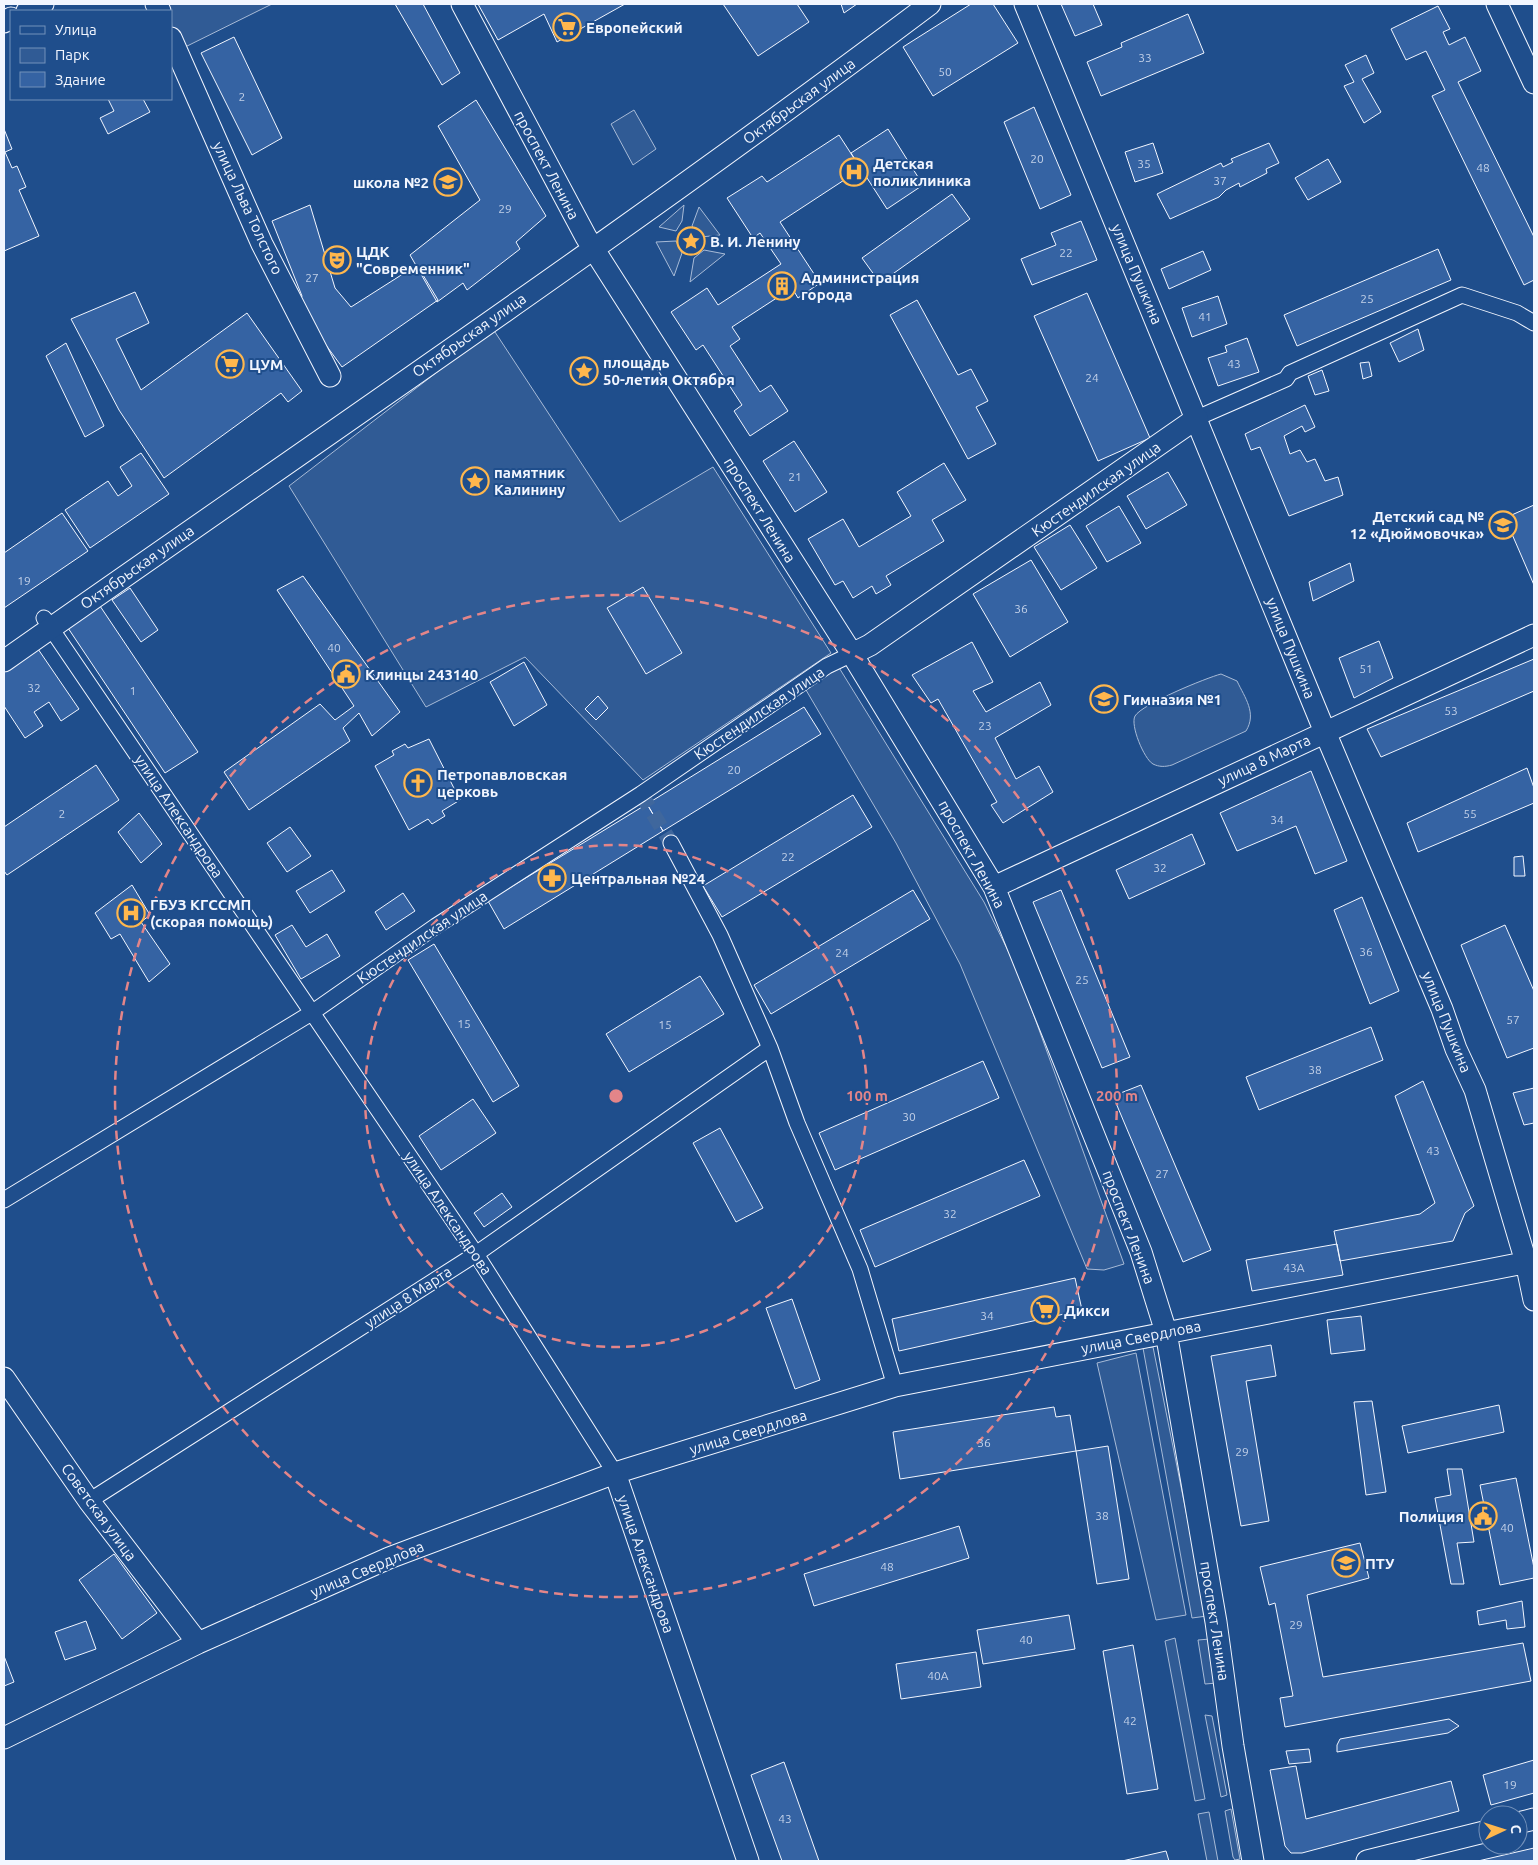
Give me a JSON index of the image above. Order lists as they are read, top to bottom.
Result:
{
  "streets": {
    "main road": [
      "Октябрьская улица",
      "проспект Ленина",
      "улица Льва Толстого",
      "улица Пушкина",
      "Кюстендилская улица",
      "улица 8 Марта",
      "улица Александрова",
      "улица Свердлова",
      "Советская улица"
    ]
  },
  "crossings": [
    ["Октябрьская улица", "проспект Ленина"],
    ["Октябрьская улица", "улица Александрова"],
    ["проспект Ленина", "Кюстендилская улица"],
    ["проспект Ленина", "улица 8 Марта"],
    ["проспект Ленина", "улица Свердлова"],
    ["улица Пушкина", "Кюстендилская улица"],
    ["улица Пушкина", "улица 8 Марта"],
    ["улица Пушкина", "улица Свердлова"],
    ["Кюстендилская улица", "улица Александрова"],
    ["улица 8 Марта", "улица Александрова"],
    ["улица 8 Марта", "Советская улица"],
    ["улица Александрова", "улица Свердлова"],
    ["улица Свердлова", "Советская улица"]
  ],
  "places": {
    "supermarket": ["Европейский", "ЦУМ", "Дикси"],
    "hospital": ["Детская поликлиника", "ГБУЗ КГССМП (скорая помощь)"],
    "school or university": [
      "школа №2",
      "Детский сад № 12 «Дюймовочка»",
      "Гимназия №1",
      "ПТУ"
    ],
    "place": ["В. И. Ленину", "площадь 50-летия Октября", "памятник Калинину"],
    "theatre": ["ЦДК \"Современник\""],
    "building": ["Администрация города"],
    "public building": ["Клинцы 243140", "Полиция"],
    "church": ["Петропавловская церковь"],
    "pharmacy": ["Центральная №24"]
  },
  "house_numbers": [
    "33",
    "50",
    "2",
    "20",
    "35",
    "48",
    "37",
    "29",
    "22",
    "27",
    "25",
    "41",
    "43",
    "24",
    "21",
    "19",
    "36",
    "40",
    "51",
    "32",
    "1",
    "53",
    "23",
    "20",
    "2",
    "55",
    "34",
    "22",
    "32",
    "36",
    "24",
    "25",
    "57",
    "15",
    "15",
    "38",
    "30",
    "43",
    "27",
    "32",
    "43А",
    "34",
    "36",
    "29",
    "38",
    "40",
    "48",
    "29",
    "40",
    "40А",
    "42",
    "19",
    "43"
  ],
  "legend": ["Улица", "Парк", "Здание"],
  "north": "right",
  "rings": ["100 m", "200 m"]
}
